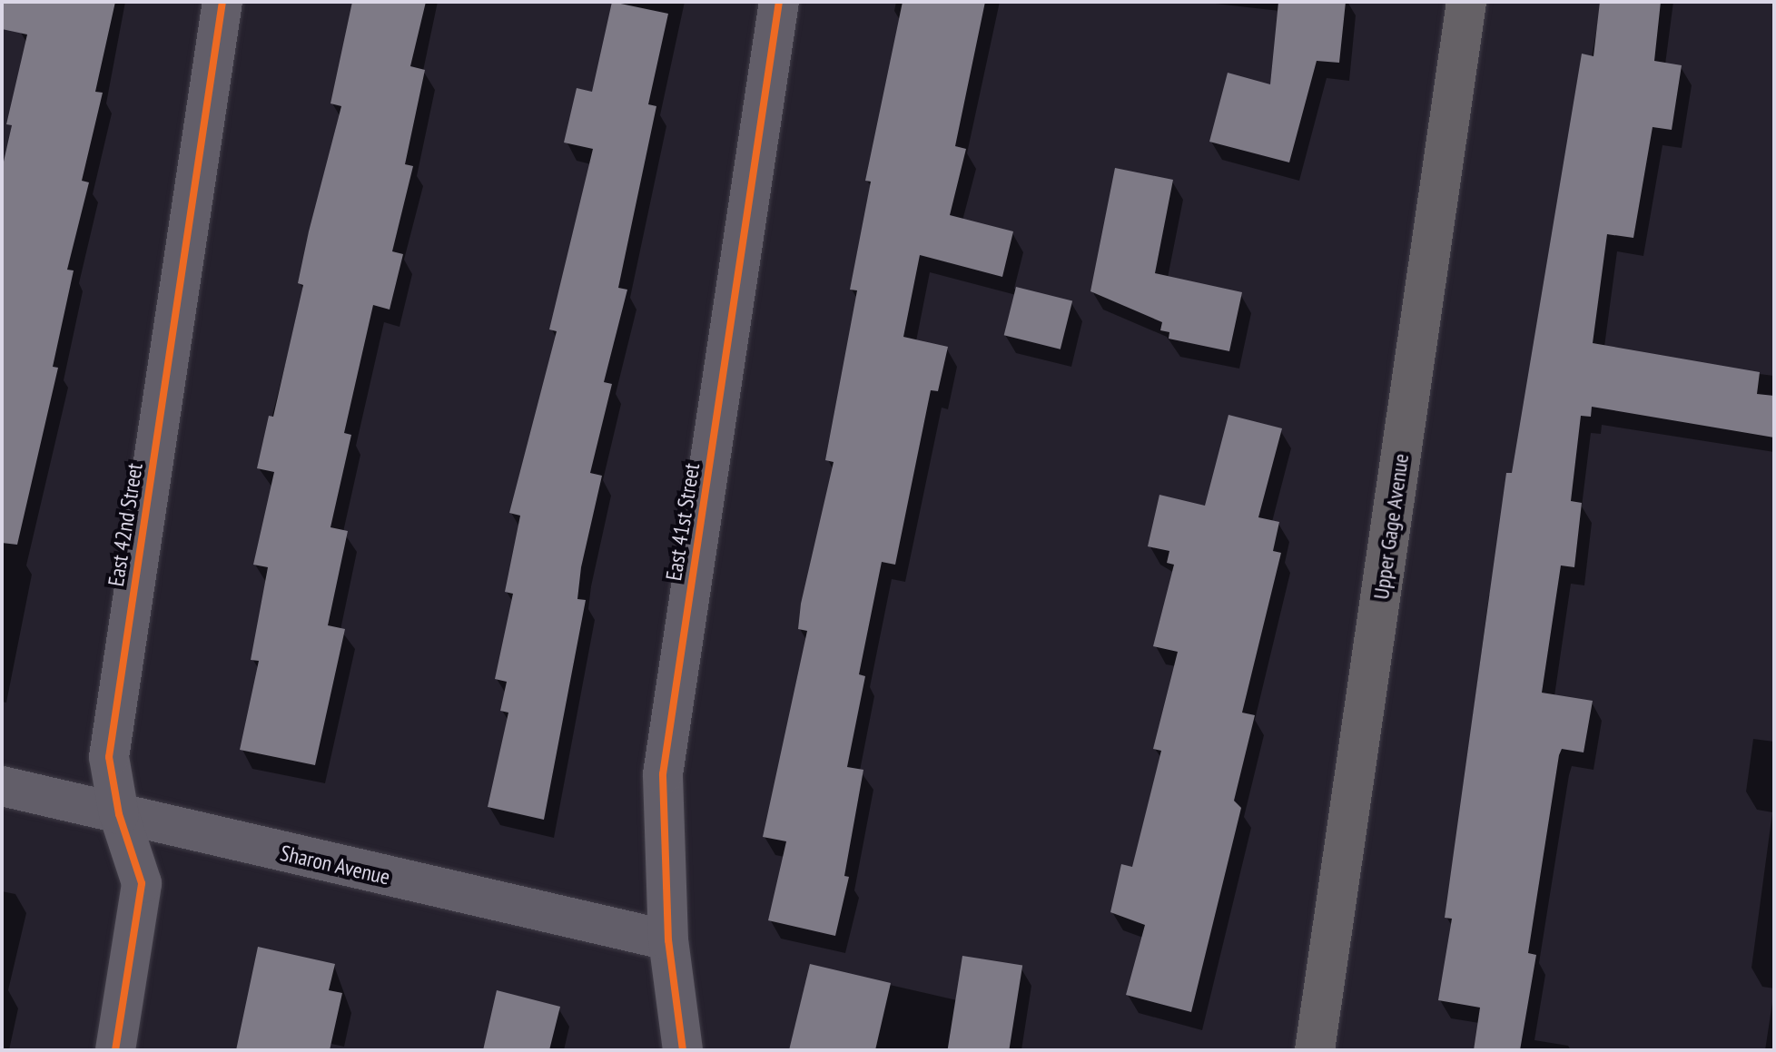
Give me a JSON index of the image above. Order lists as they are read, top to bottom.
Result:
{
  "streets": {
    "main road": ["Upper Gage Avenue"],
    "street": ["East 41st Street", "East 42nd Street", "Sharon Avenue"]
  },
  "crossings": [
    ["East 41st Street", "Sharon Avenue"],
    ["East 42nd Street", "Sharon Avenue"]
  ]
}
